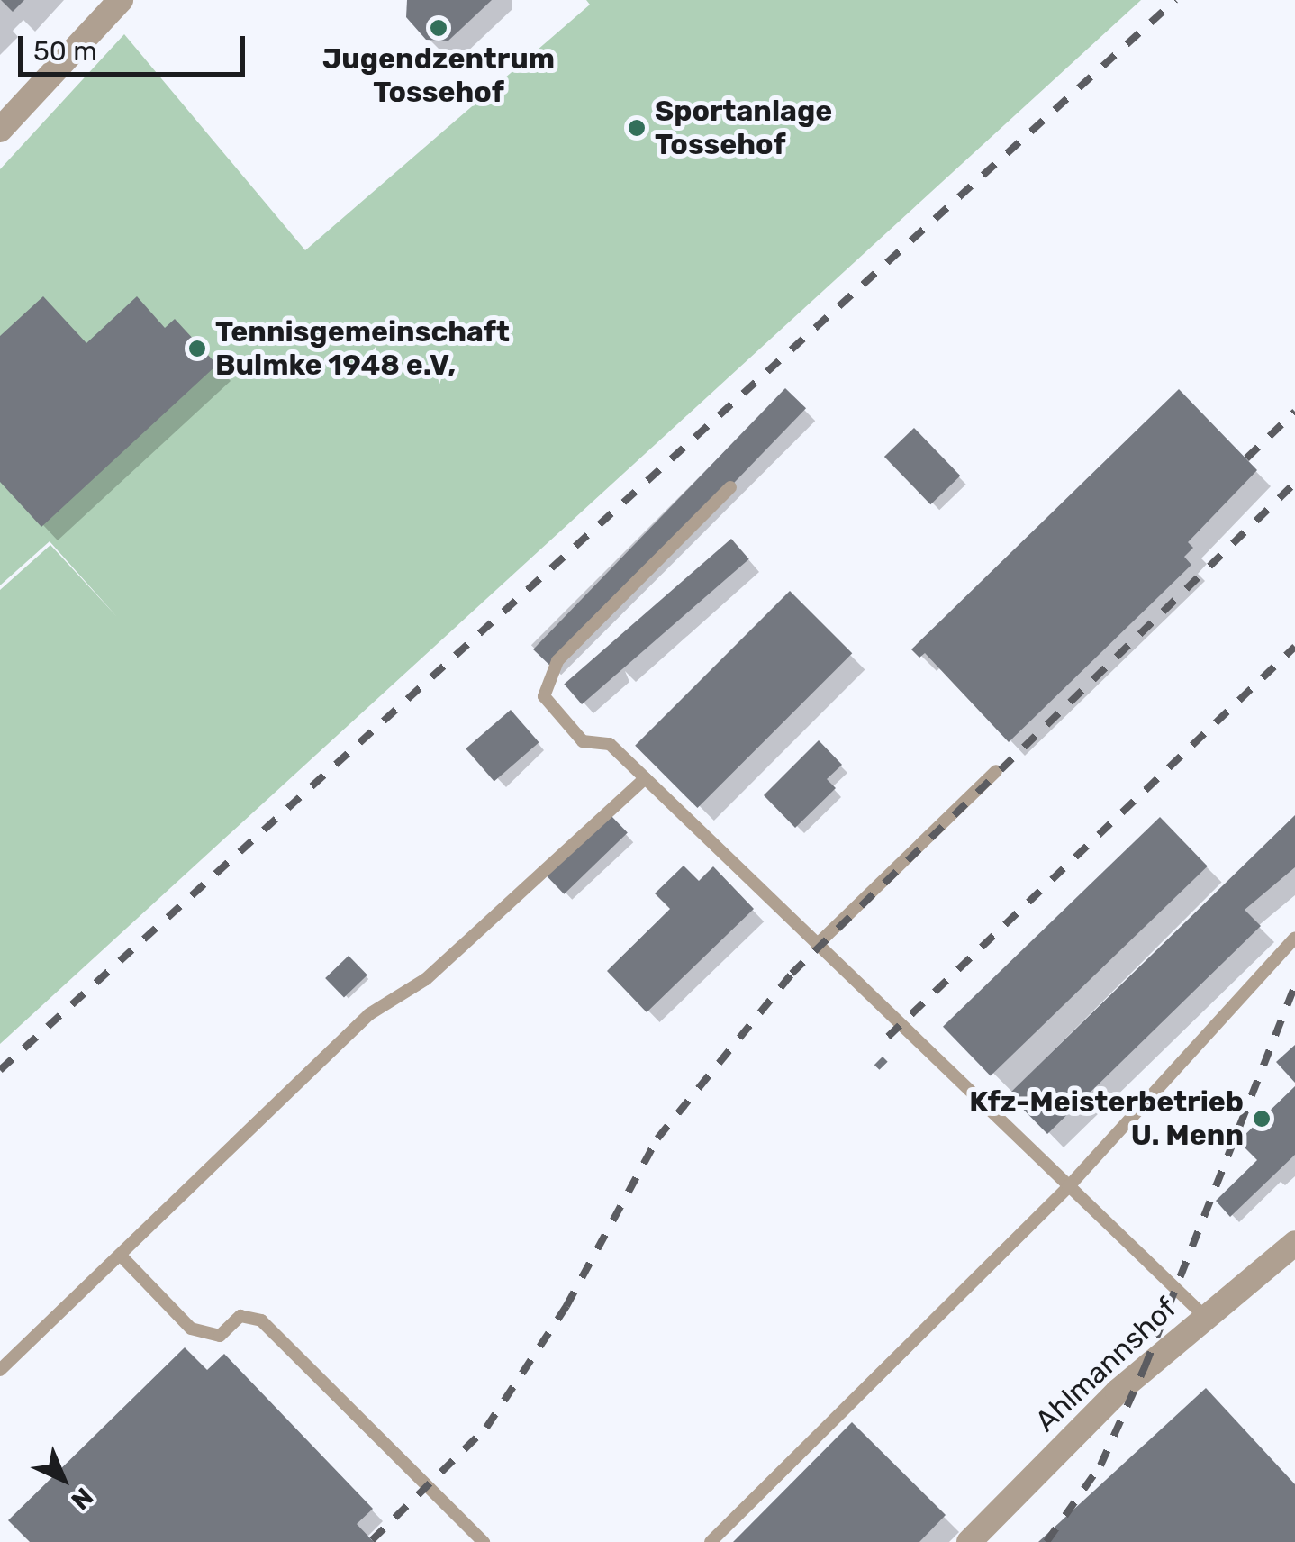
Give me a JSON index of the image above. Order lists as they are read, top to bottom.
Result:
{
  "streets": {
    "street": ["Ahlmannshof"]
  },
  "places": [
    "Jugendzentrum Tossehof",
    "Sportanlage Tossehof",
    "Tennisgemeinschaft Bulmke 1948 e.V,",
    "Kfz-Meisterbetrieb U. Menn"
  ],
  "scale_bar": "50 m",
  "north": "bottom right"
}
